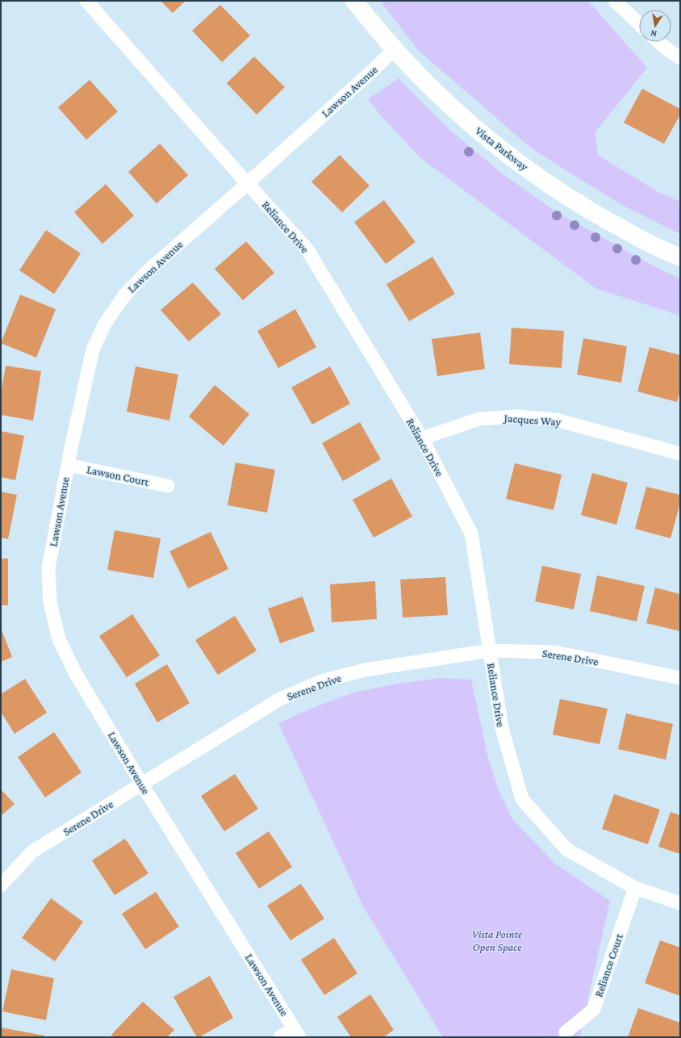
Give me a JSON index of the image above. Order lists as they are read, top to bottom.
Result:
{
  "streets": {
    "street": [
      "Lawson Avenue",
      "Vista Parkway",
      "Reliance Drive",
      "Jacques Way",
      "Lawson Court",
      "Serene Drive",
      "Reliance Court"
    ]
  },
  "crossings": [
    ["Lawson Avenue", "Vista Parkway"],
    ["Lawson Avenue", "Reliance Drive"],
    ["Lawson Avenue", "Lawson Court"],
    ["Lawson Avenue", "Serene Drive"],
    ["Reliance Drive", "Jacques Way"],
    ["Reliance Drive", "Serene Drive"],
    ["Reliance Drive", "Reliance Court"]
  ],
  "parks": ["Vista Pointe Open Space"],
  "north": "bottom"
}
